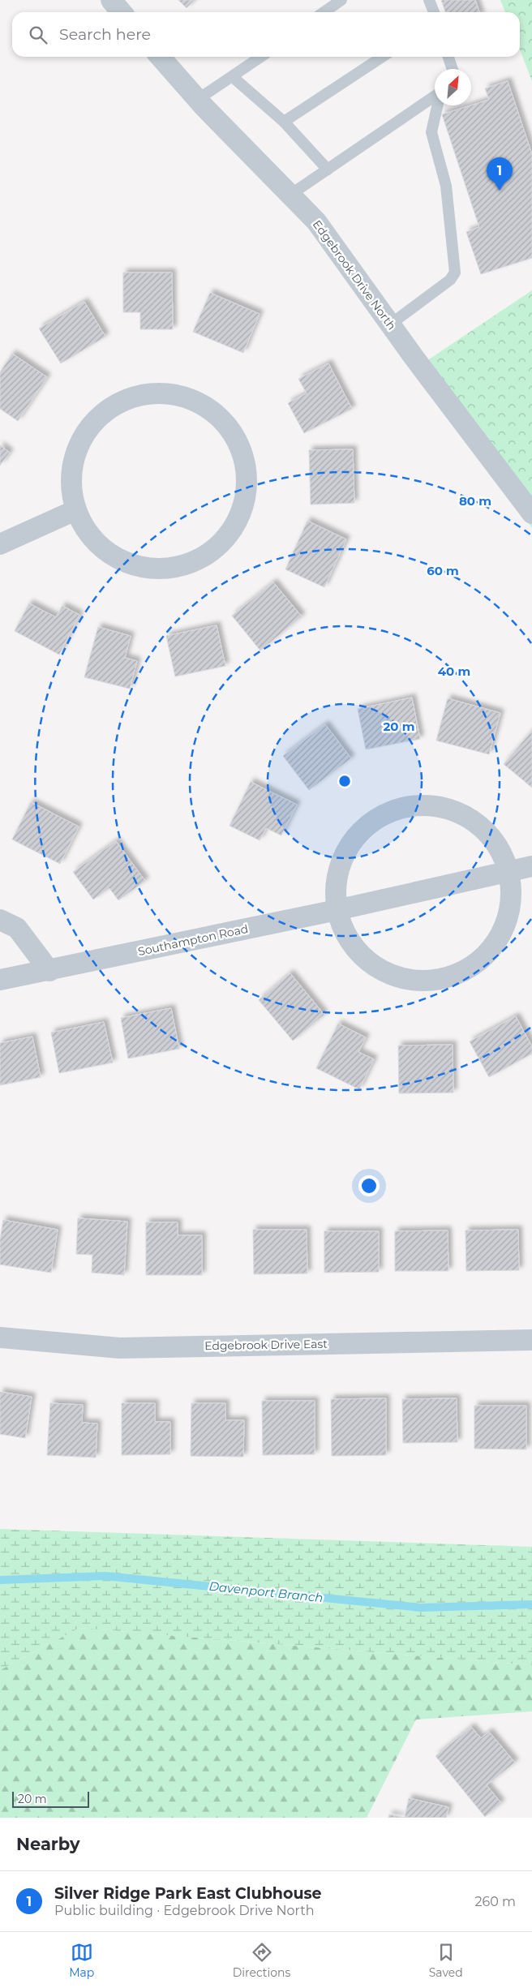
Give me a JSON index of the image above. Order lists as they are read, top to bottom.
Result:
{
  "streets": {
    "street": ["Edgebrook Drive North", "Southampton Road", "Edgebrook Drive East"]
  },
  "water": ["Davenport Branch"],
  "scale_bar": "20 m",
  "north": "top right",
  "page": {
    "search": "Search here",
    "pins": "1",
    "scale": "20 m",
    "heading": "Nearby",
    "list": [
      {
        "mark": "1",
        "name": "Silver Ridge Park East Clubhouse",
        "note": "Public building · Edgebrook Drive North",
        "value": "260 m"
      }
    ],
    "nav": ["Map", "Directions", "Saved"]
  },
  "rings": [
    "80 m",
    "60 m",
    "40 m",
    "20 m"
  ]
}
